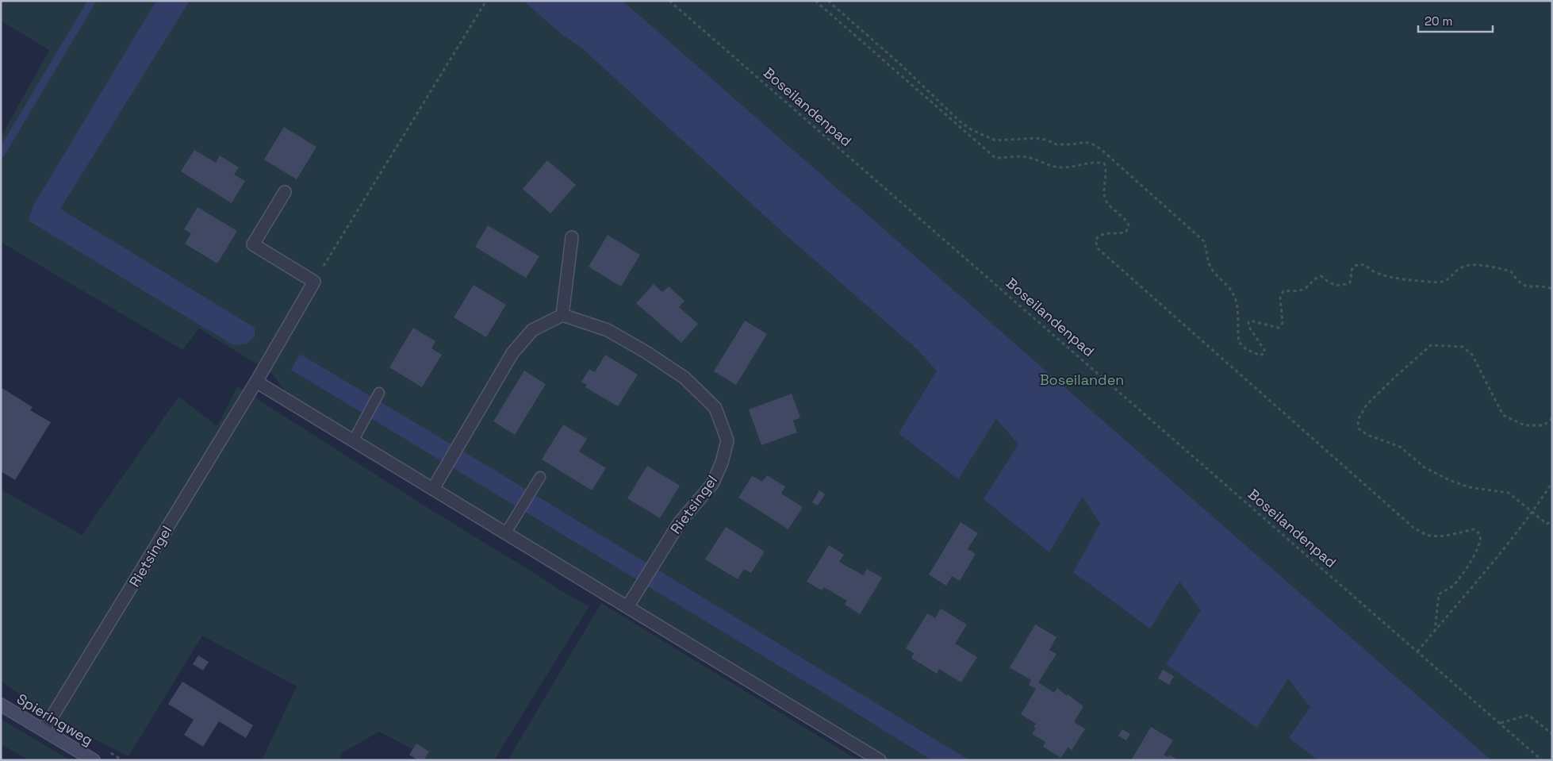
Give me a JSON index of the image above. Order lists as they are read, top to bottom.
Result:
{
  "streets": {
    "street": ["Rietsingel", "Spieringweg"],
    "path": ["Boseilandenpad"]
  },
  "crossings": [
    ["Rietsingel", "Spieringweg"]
  ],
  "parks": ["Boseilanden"],
  "scale_bar": "20 m"
}
